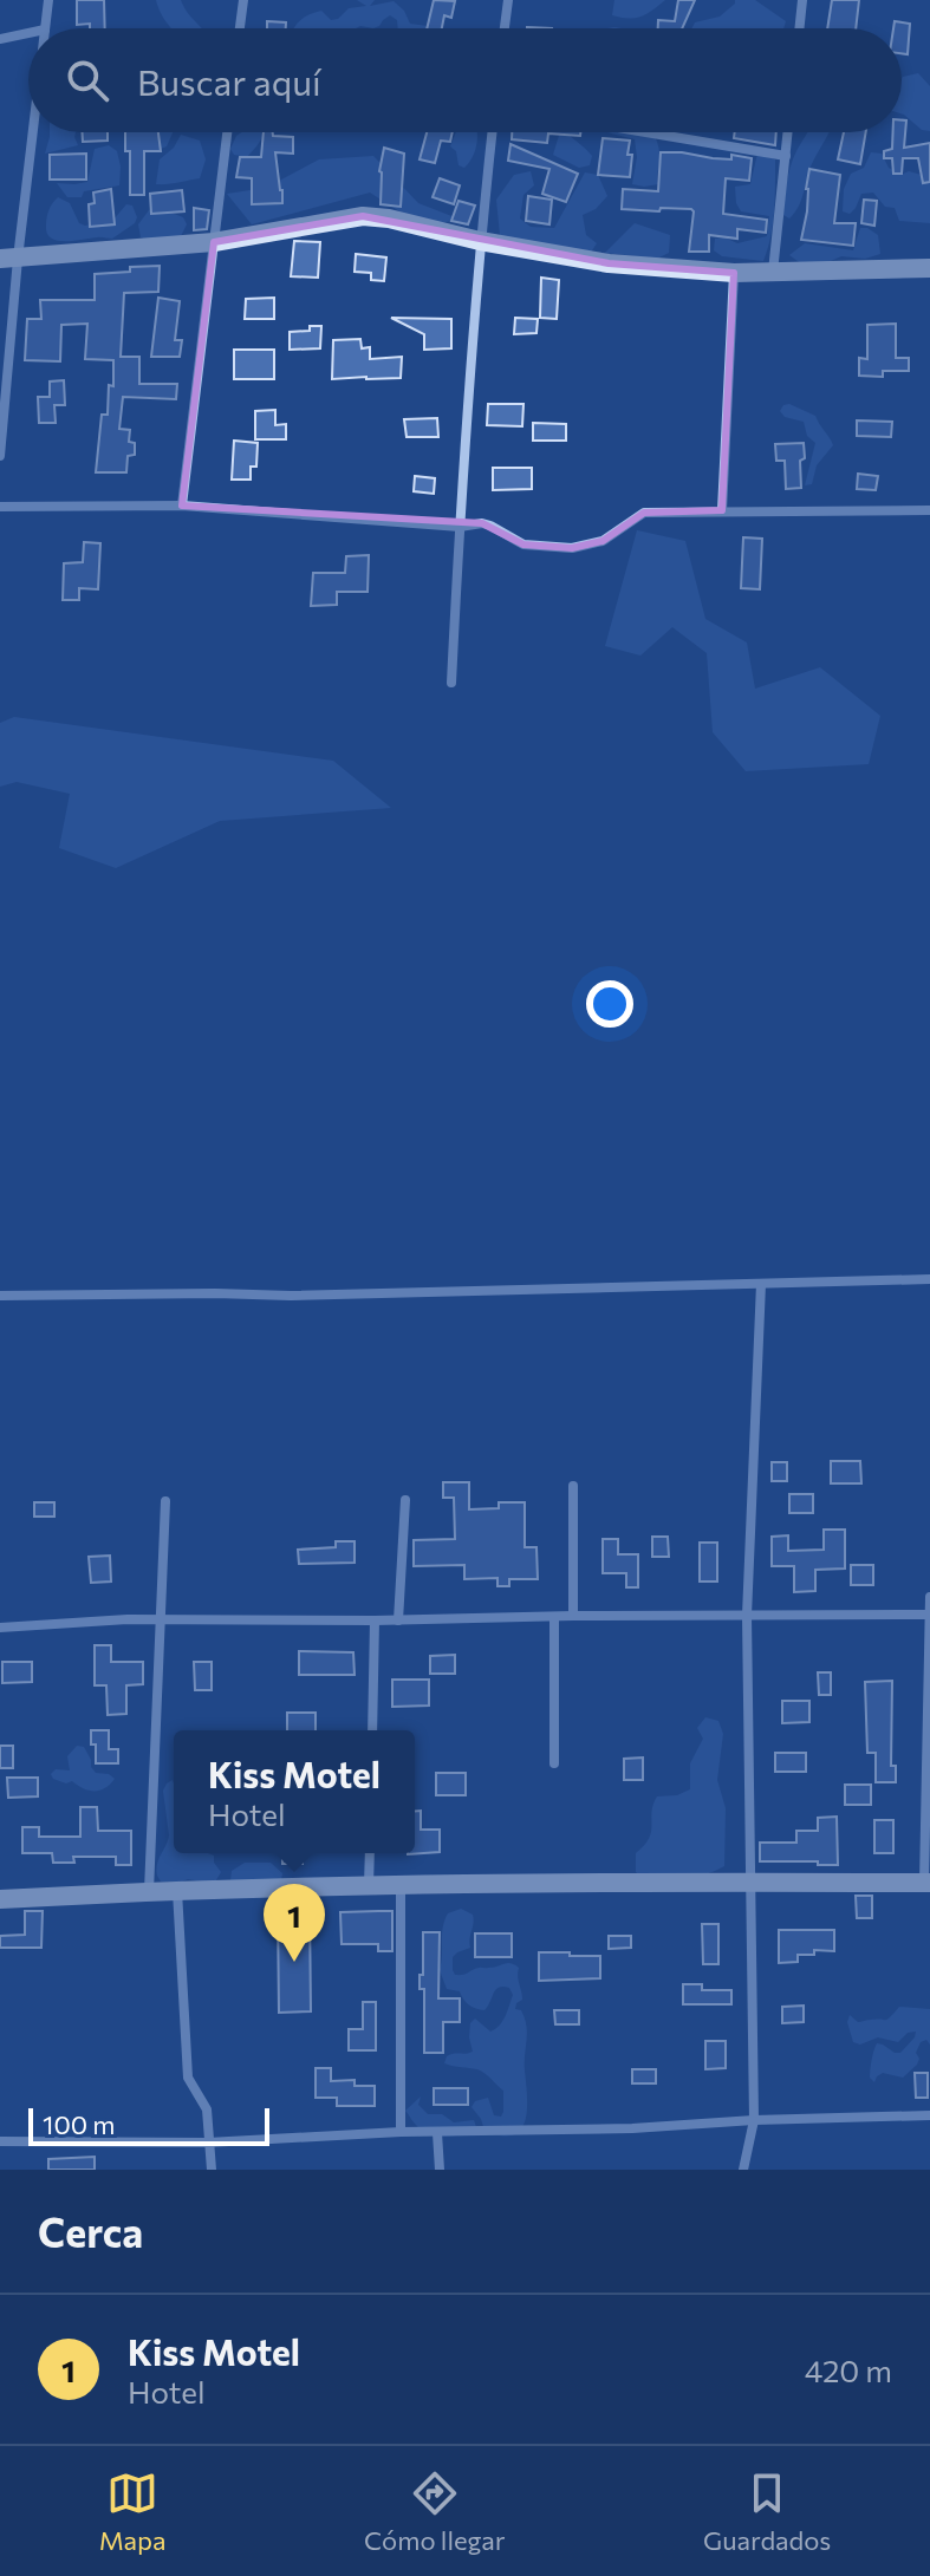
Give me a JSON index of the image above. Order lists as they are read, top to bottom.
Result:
{
  "scale_bar": "100 m",
  "page": {
    "search": "Buscar aquí",
    "popup": ["Kiss Motel", "Hotel"],
    "pins": "1",
    "scale": "100 m",
    "heading": "Cerca",
    "list": [
      {
        "mark": "1",
        "name": "Kiss Motel",
        "note": "Hotel",
        "value": "420 m"
      }
    ],
    "nav": ["Mapa", "Cómo llegar", "Guardados"]
  }
}
